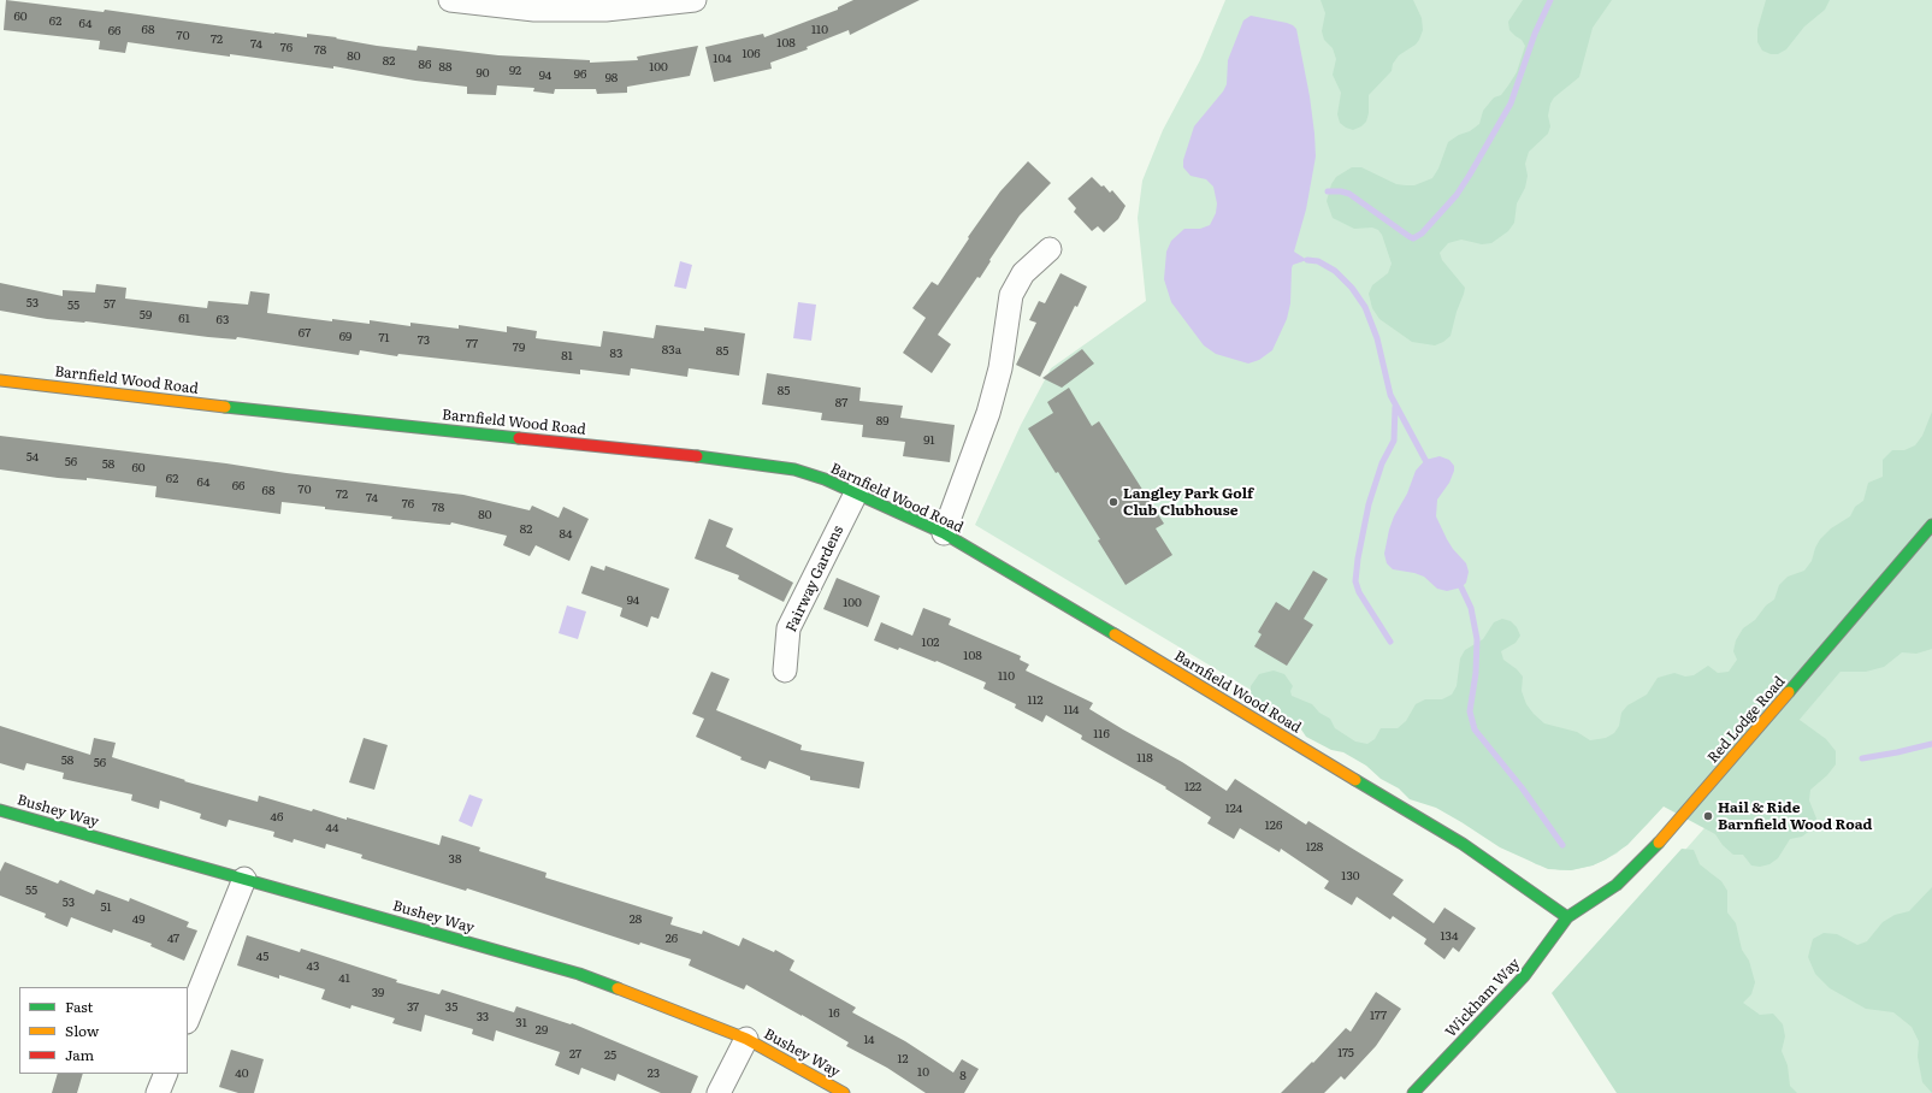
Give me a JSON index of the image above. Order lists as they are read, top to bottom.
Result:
{
  "streets": {
    "street": [
      "Barnfield Wood Road",
      "Fairway Gardens",
      "Red Lodge Road",
      "Bushey Way",
      "Wickham Way"
    ]
  },
  "crossings": [
    ["Barnfield Wood Road", "Fairway Gardens"],
    ["Barnfield Wood Road", "Red Lodge Road"],
    ["Barnfield Wood Road", "Wickham Way"],
    ["Red Lodge Road", "Wickham Way"]
  ],
  "places": ["Langley Park Golf Club Clubhouse", "Hail & Ride Barnfield Wood Road"],
  "house_numbers": [
    "60",
    "62",
    "64",
    "68",
    "110",
    "66",
    "70",
    "72",
    "108",
    "74",
    "76",
    "78",
    "106",
    "80",
    "104",
    "82",
    "86",
    "88",
    "100",
    "92",
    "90",
    "96",
    "94",
    "98",
    "53",
    "57",
    "55",
    "59",
    "61",
    "63",
    "67",
    "69",
    "71",
    "73",
    "77",
    "79",
    "83a",
    "85",
    "83",
    "81",
    "85",
    "87",
    "89",
    "91",
    "54",
    "56",
    "58",
    "60",
    "62",
    "64",
    "66",
    "70",
    "68",
    "72",
    "74",
    "76",
    "78",
    "80",
    "82",
    "84",
    "94",
    "100",
    "102",
    "108",
    "110",
    "112",
    "114",
    "116",
    "118",
    "58",
    "56",
    "122",
    "124",
    "46",
    "126",
    "44",
    "128",
    "38",
    "130",
    "55",
    "53",
    "51",
    "49",
    "28",
    "134",
    "47",
    "26",
    "45",
    "43",
    "41",
    "39",
    "37",
    "35",
    "16",
    "177",
    "33",
    "31",
    "29",
    "14",
    "175",
    "27",
    "25",
    "12",
    "10",
    "40",
    "23",
    "8"
  ],
  "legend": ["Fast", "Slow", "Jam"]
}
